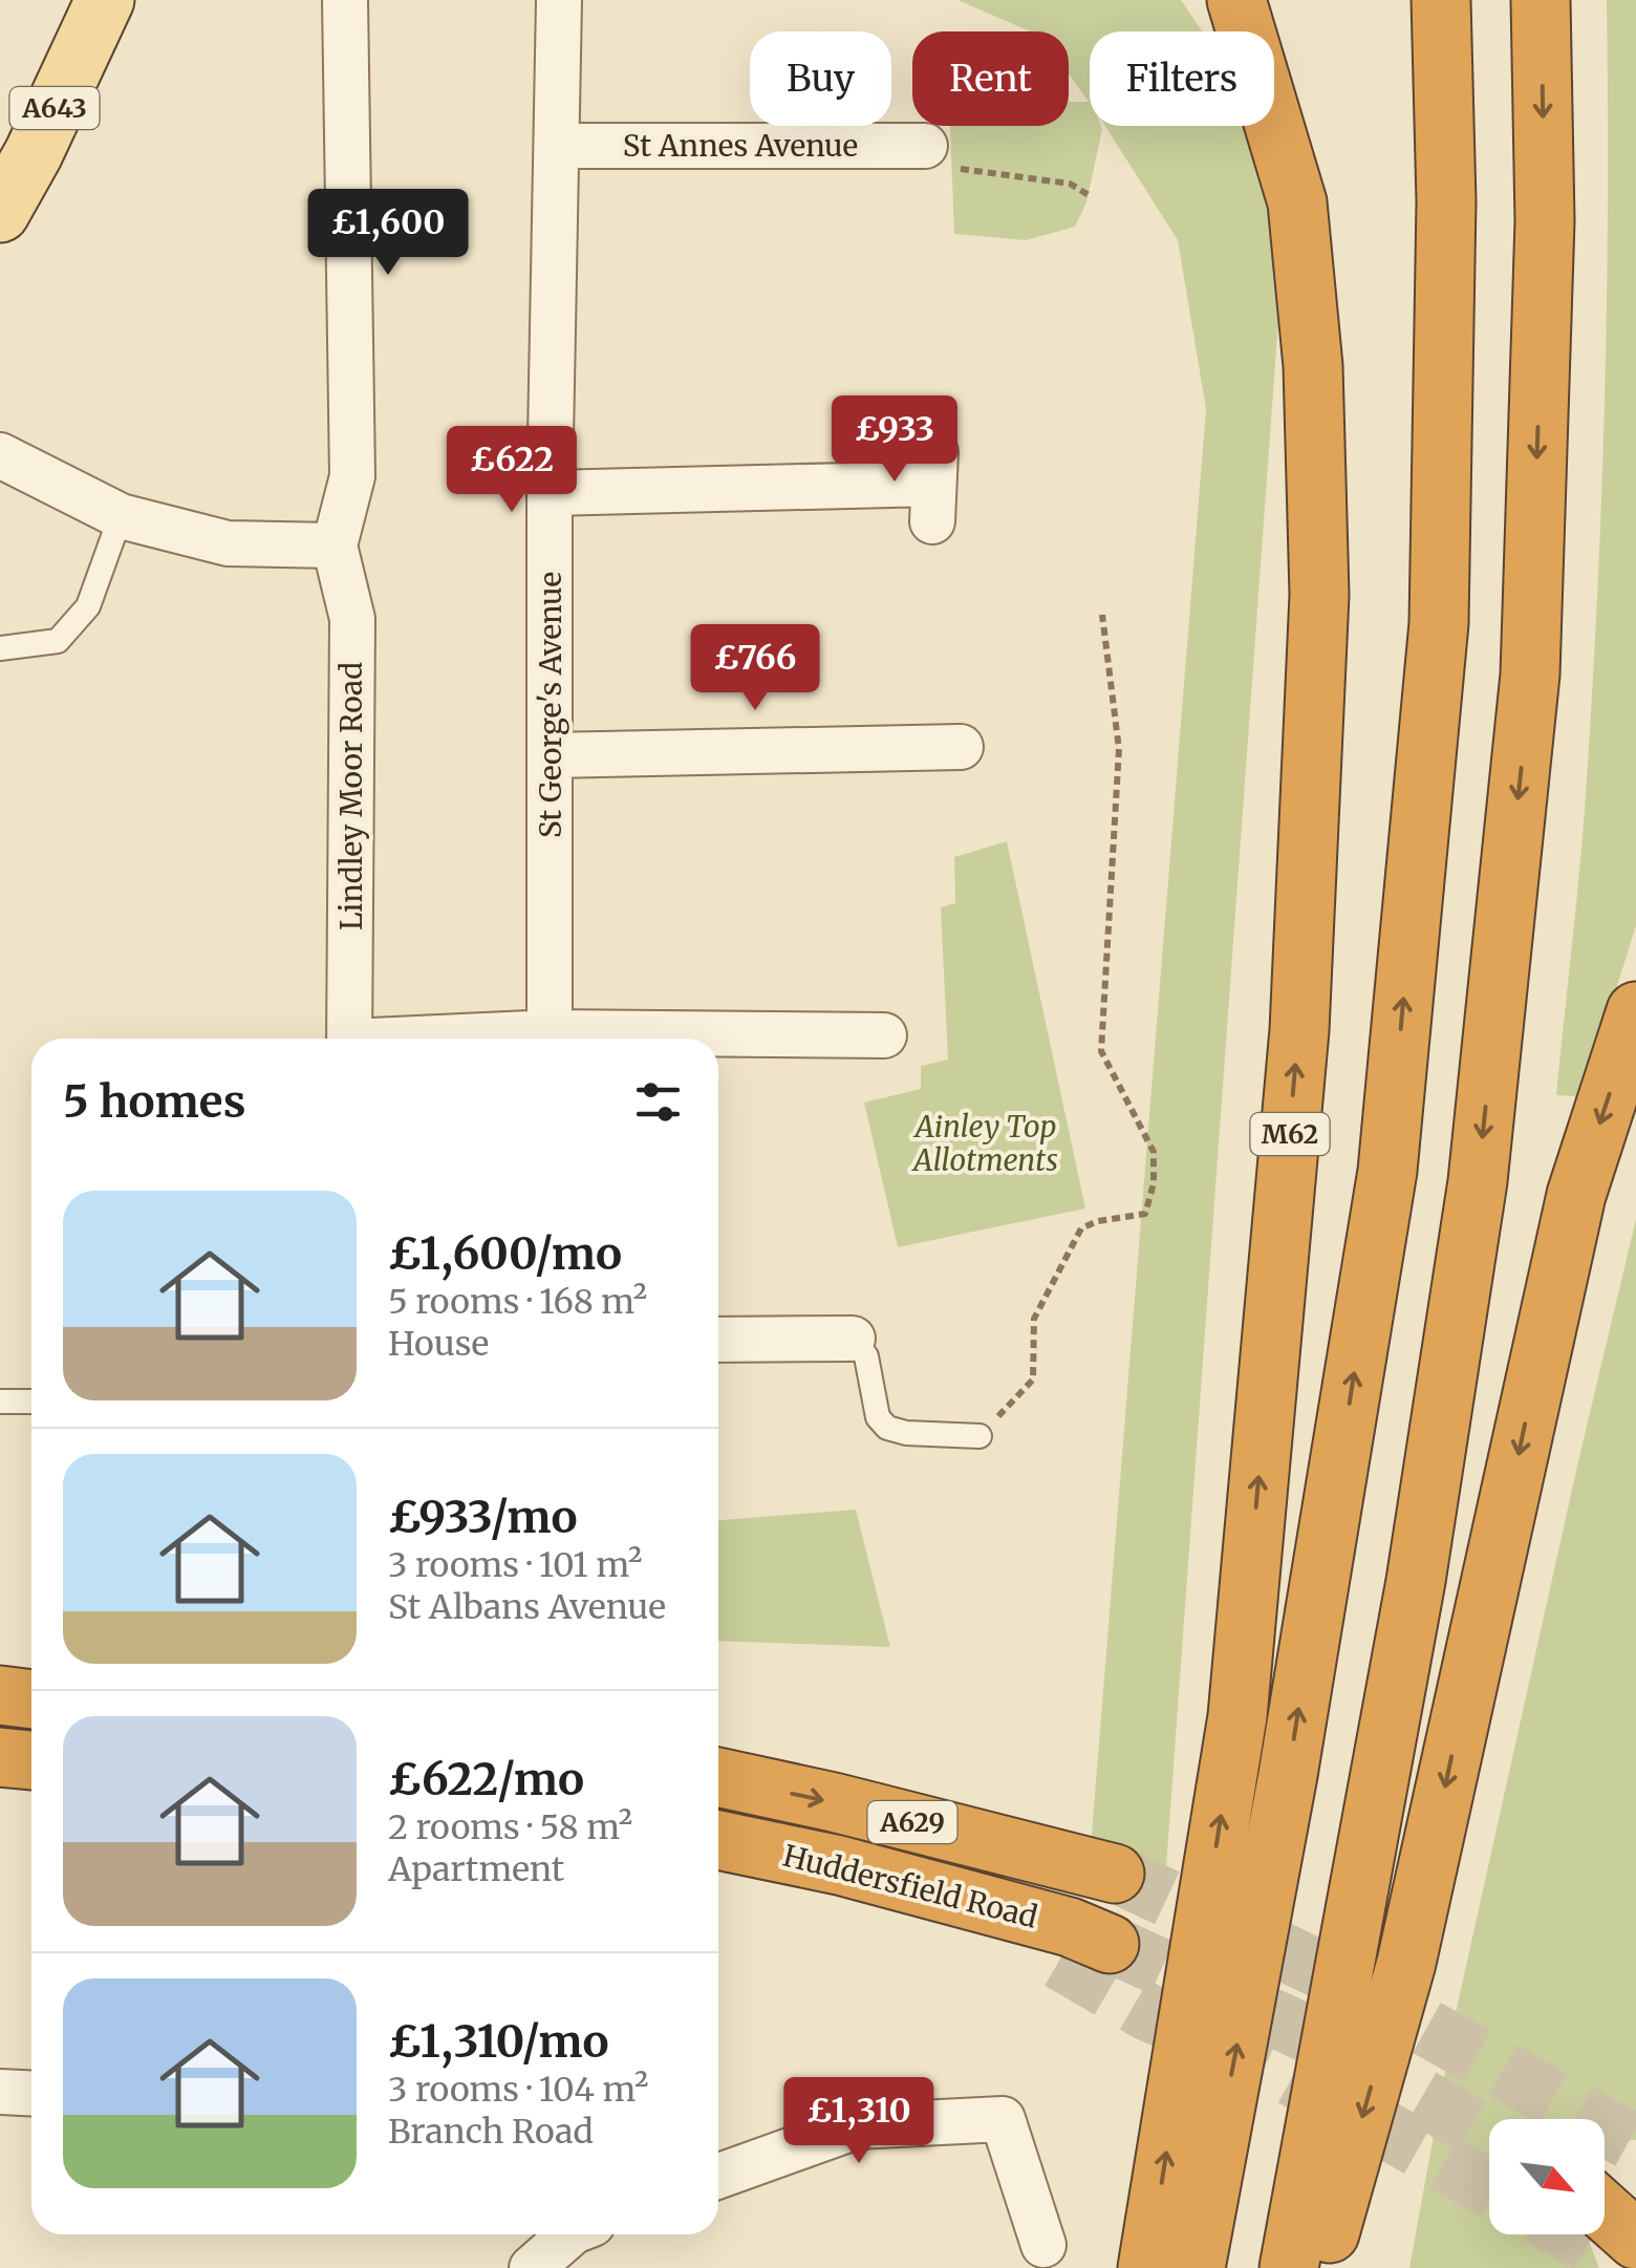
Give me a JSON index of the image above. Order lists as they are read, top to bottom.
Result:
{
  "streets": {
    "highway": ["M62", "A629", "Huddersfield Road"],
    "main road": ["A643"],
    "street": ["St Annes Avenue", "St George's Avenue", "Lindley Moor Road"]
  },
  "crossings": [
    ["St Annes Avenue", "St George's Avenue"]
  ],
  "parks": ["Ainley Top Allotments"],
  "north": "bottom right",
  "page": {
    "chip": ["Buy", "Rent", "Filters"],
    "price": [
      "£1,600",
      "£933",
      "£622",
      "£766",
      "£1,310"
    ],
    "heading": "5 homes",
    "list": [
      {
        "name": "£1,600/mo",
        "note": "5 rooms · 168 m² · House"
      },
      {
        "name": "£933/mo",
        "note": "3 rooms · 101 m² · St Albans Avenue"
      },
      {
        "name": "£622/mo",
        "note": "2 rooms · 58 m² · Apartment"
      },
      {
        "name": "£1,310/mo",
        "note": "3 rooms · 104 m² · Branch Road"
      }
    ]
  }
}
